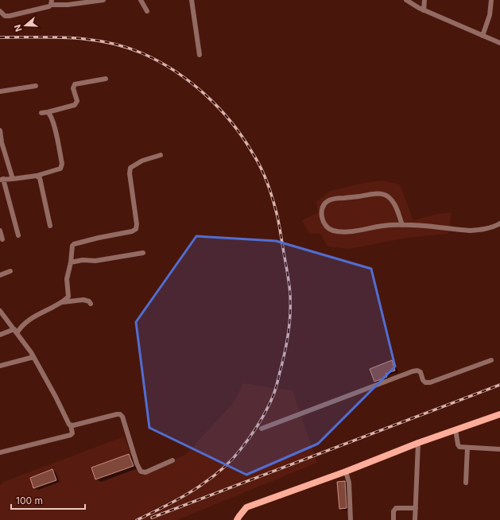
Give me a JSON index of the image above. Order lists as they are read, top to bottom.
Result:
{
  "scale_bar": "100 m",
  "north": "left"
}
